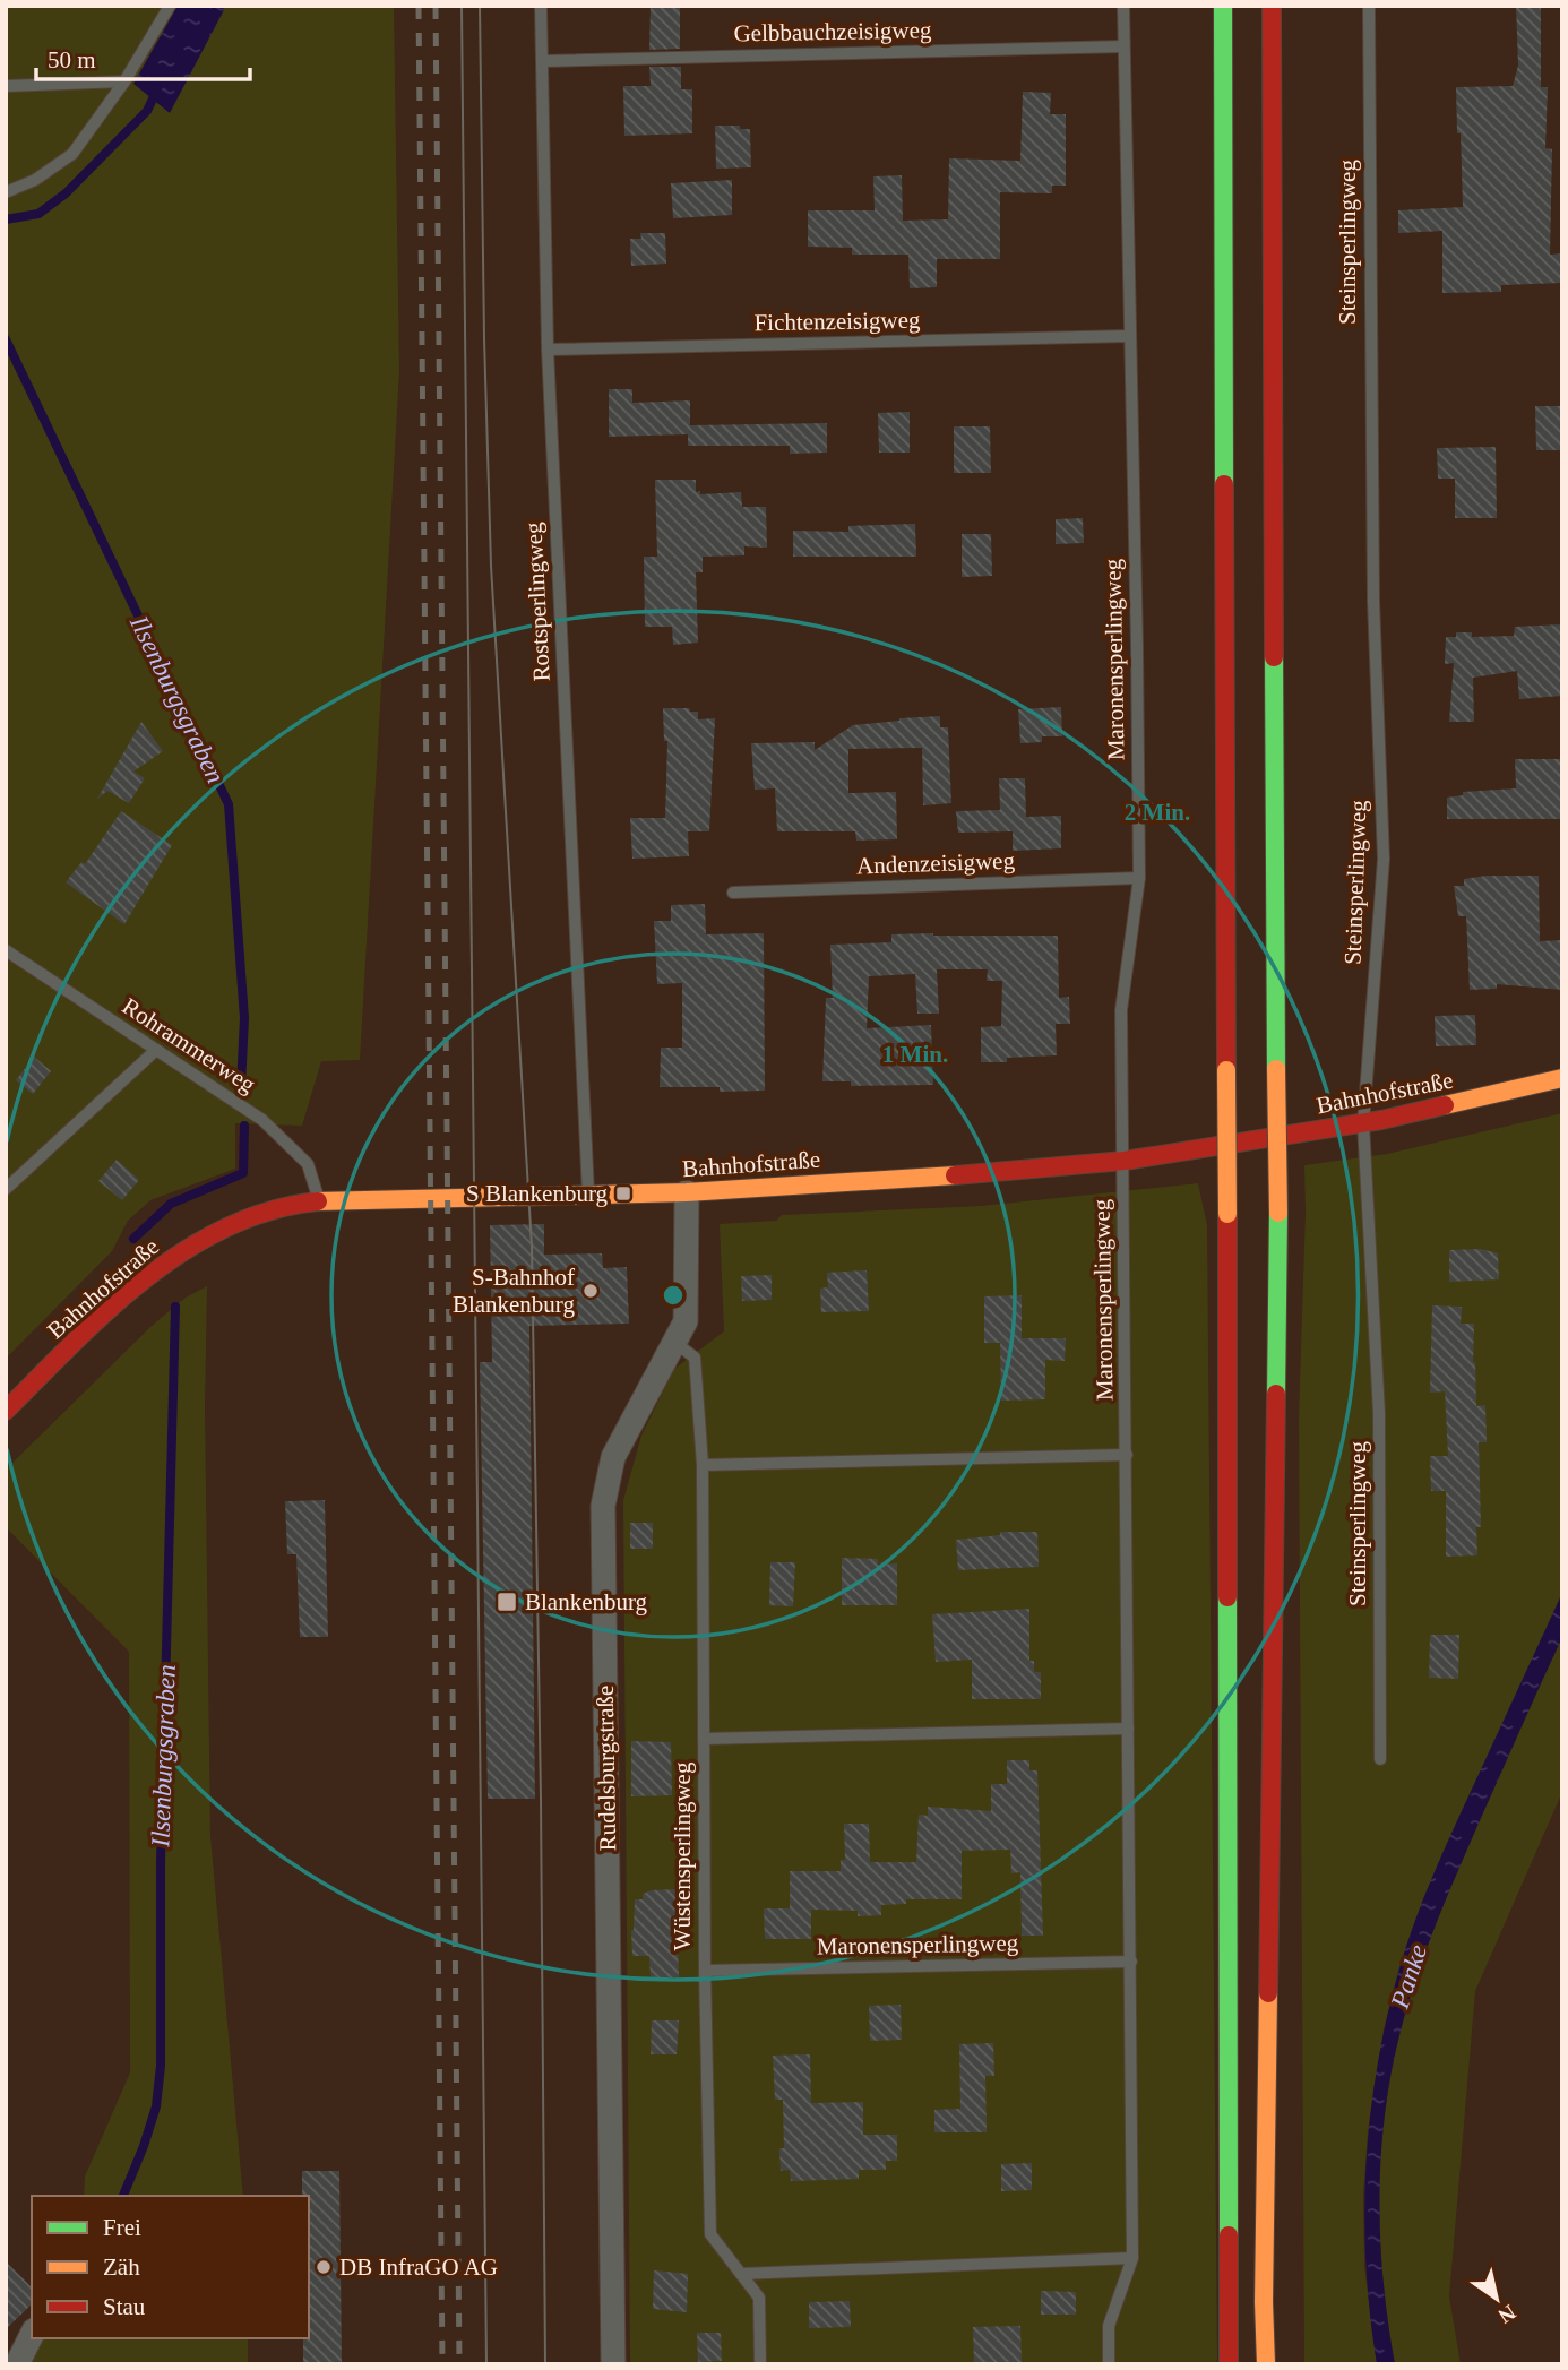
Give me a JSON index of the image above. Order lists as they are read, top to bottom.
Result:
{
  "streets": {
    "main road": ["Bahnhofstraße"],
    "street": ["Rudelsburgstraße"],
    "lane": [
      "Gelbbauchzeisigweg",
      "Steinsperlingweg",
      "Fichtenzeisigweg",
      "Rostsperlingweg",
      "Maronensperlingweg",
      "Andenzeisigweg",
      "Rohrammerweg",
      "Wüstensperlingweg"
    ]
  },
  "crossings": [
    ["Gelbbauchzeisigweg", "Rostsperlingweg"],
    ["Gelbbauchzeisigweg", "Maronensperlingweg"],
    ["Steinsperlingweg", "Bahnhofstraße"],
    ["Fichtenzeisigweg", "Rostsperlingweg"],
    ["Fichtenzeisigweg", "Maronensperlingweg"],
    ["Rostsperlingweg", "Bahnhofstraße"],
    ["Maronensperlingweg", "Andenzeisigweg"],
    ["Maronensperlingweg", "Bahnhofstraße"],
    ["Maronensperlingweg", "Wüstensperlingweg"],
    ["Rohrammerweg", "Bahnhofstraße"],
    ["Bahnhofstraße", "Rudelsburgstraße"],
    ["Rudelsburgstraße", "Wüstensperlingweg"]
  ],
  "water": ["Ilsenburgsgraben", "Panke"],
  "places": {
    "transit": ["S Blankenburg", "Blankenburg"],
    "other": ["S-Bahnhof Blankenburg", "DB InfraGO AG"]
  },
  "legend": ["Frei", "Zäh", "Stau"],
  "scale_bar": "50 m",
  "north": "bottom right",
  "rings": ["2 Min.", "1 Min."]
}
